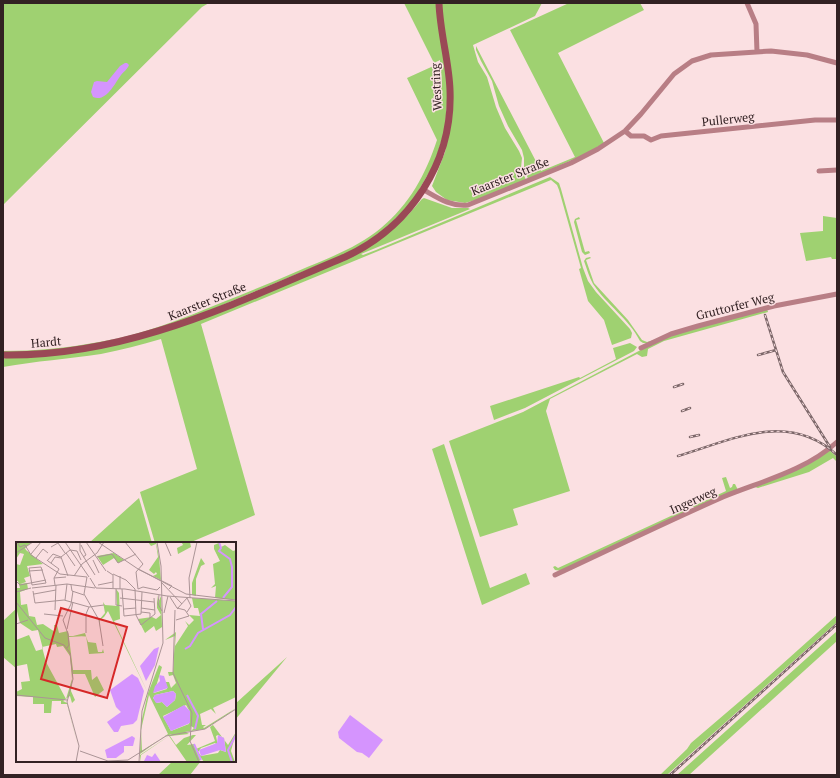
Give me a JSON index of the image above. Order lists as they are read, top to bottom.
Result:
{
  "streets": {
    "main road": ["Westring", "Kaarster Straße", "Hardt"],
    "street": ["Pullerweg", "Gruttorfer Weg", "Ingerweg"]
  },
  "crossings": [
    ["Westring", "Kaarster Straße"],
    ["Pullerweg", "Kaarster Straße"],
    ["Kaarster Straße", "Hardt"]
  ]
}
